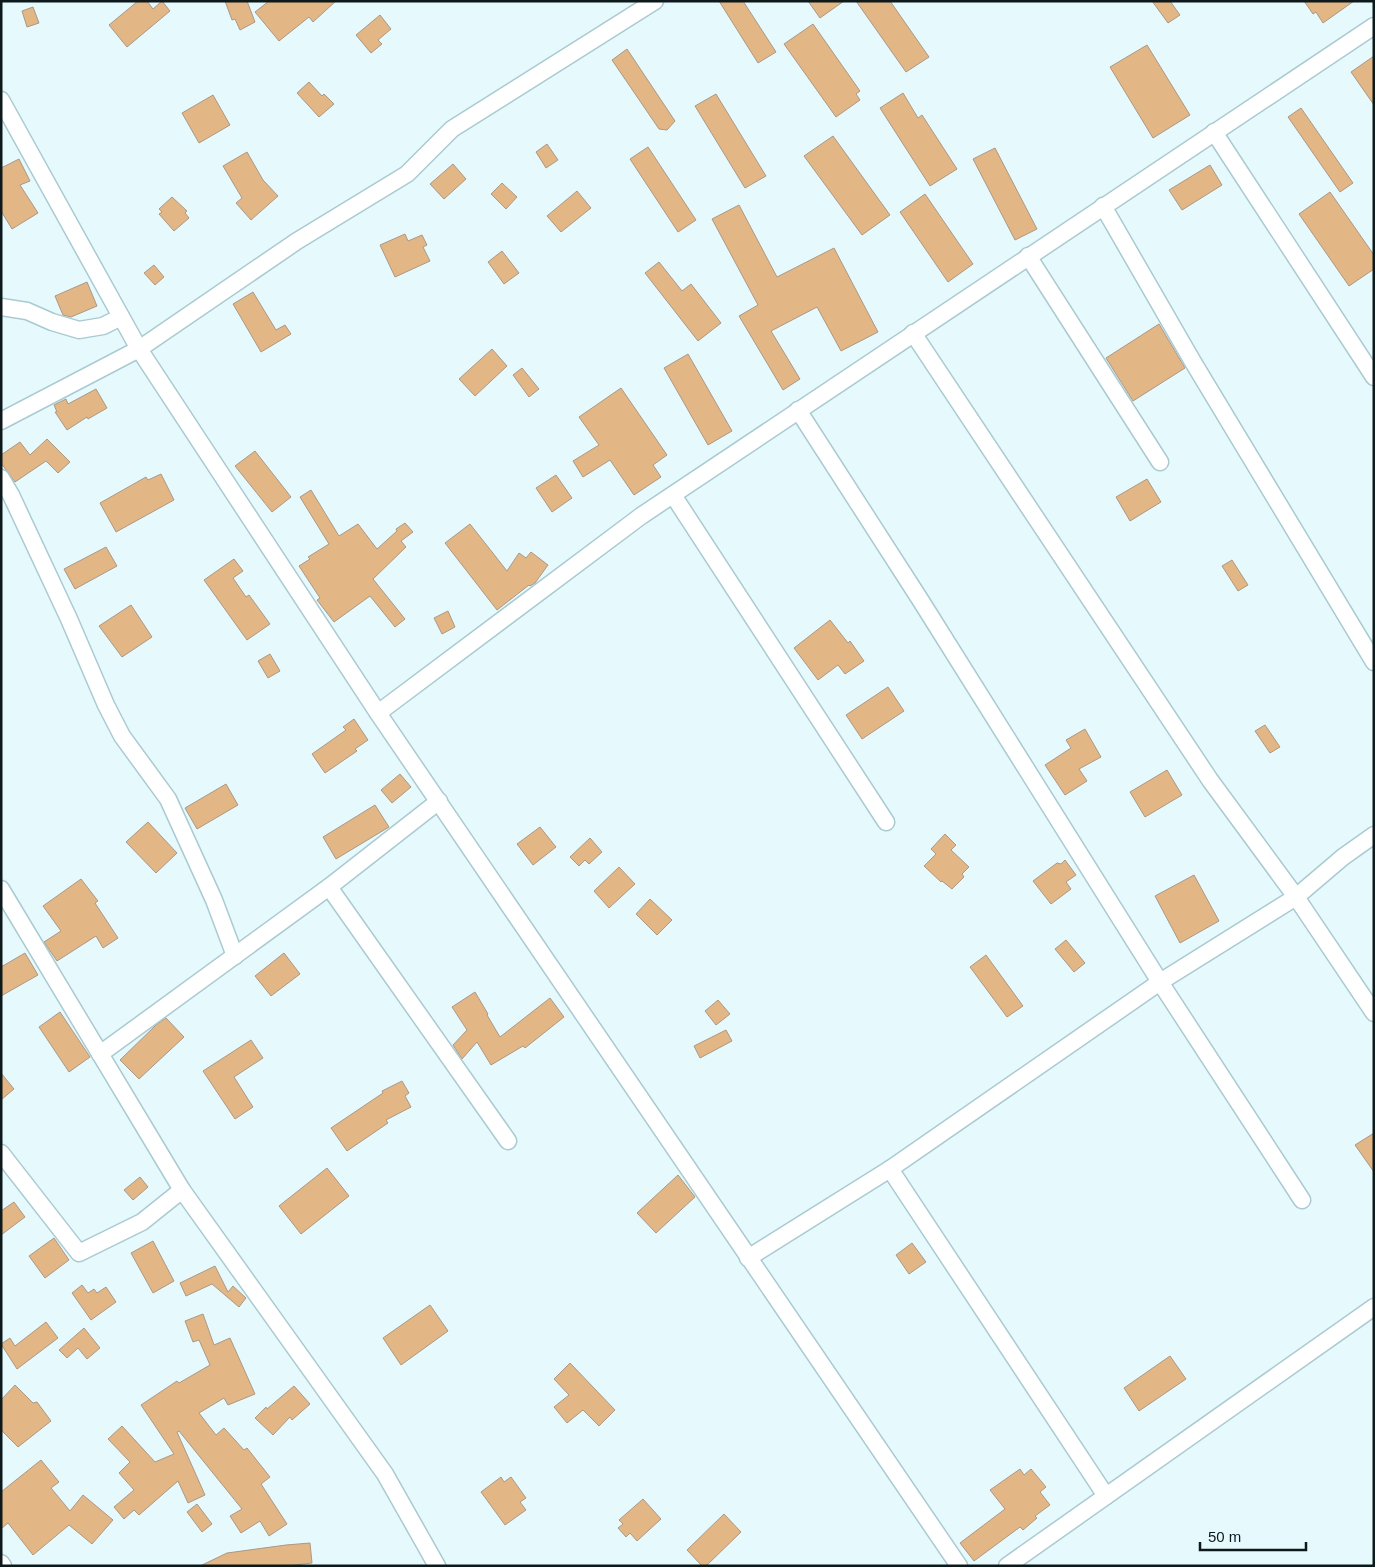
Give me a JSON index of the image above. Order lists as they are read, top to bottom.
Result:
{
  "scale_bar": "50 m"
}
